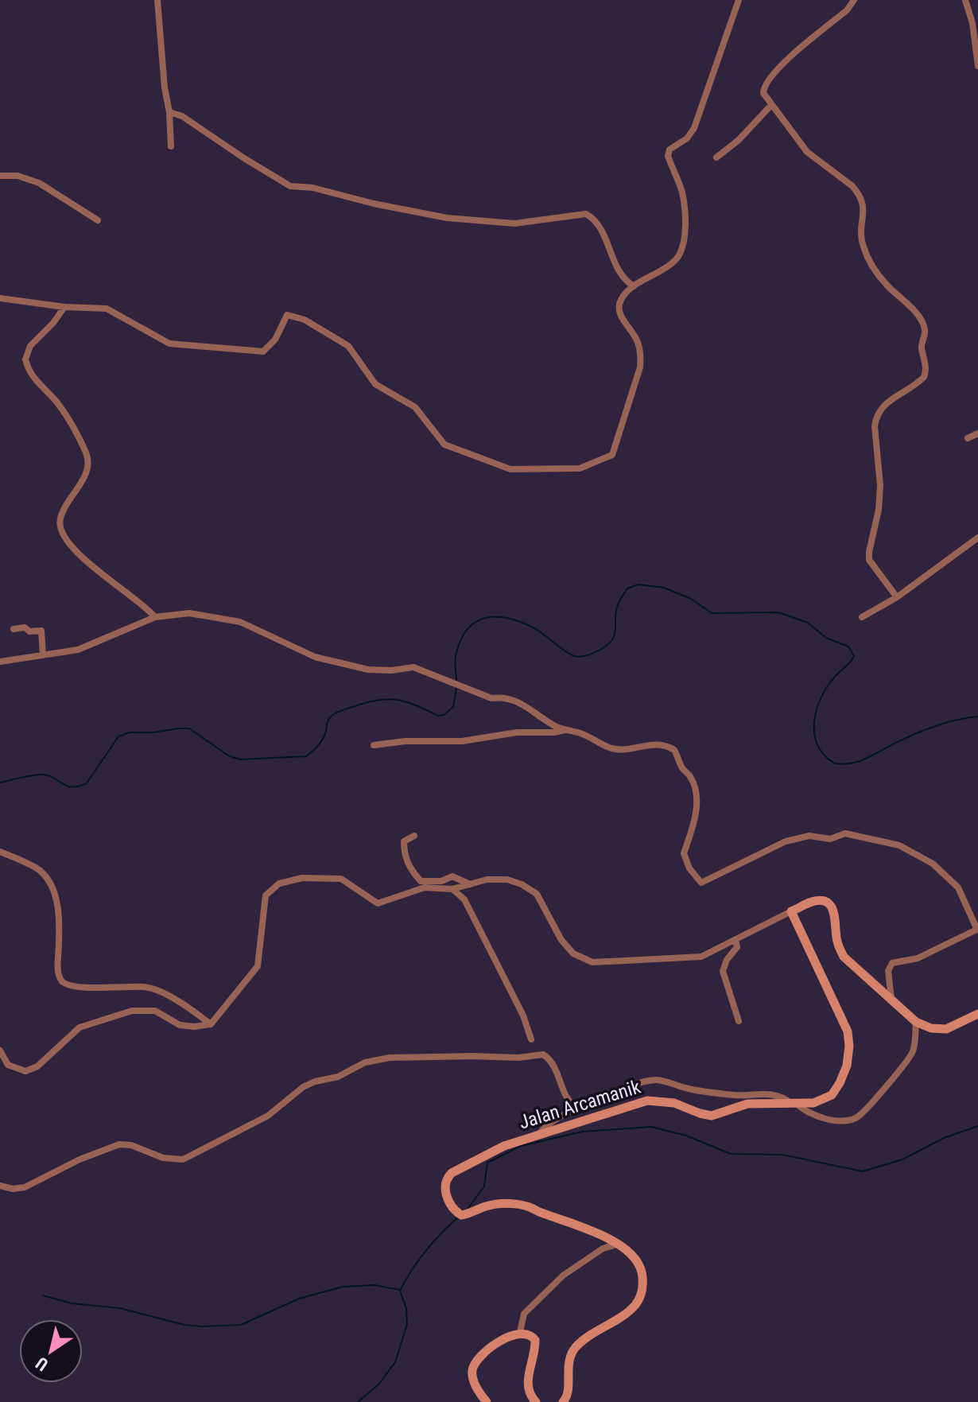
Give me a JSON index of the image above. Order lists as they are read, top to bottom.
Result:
{
  "streets": {
    "street": ["Jalan Arcamanik"]
  },
  "north": "bottom left"
}
